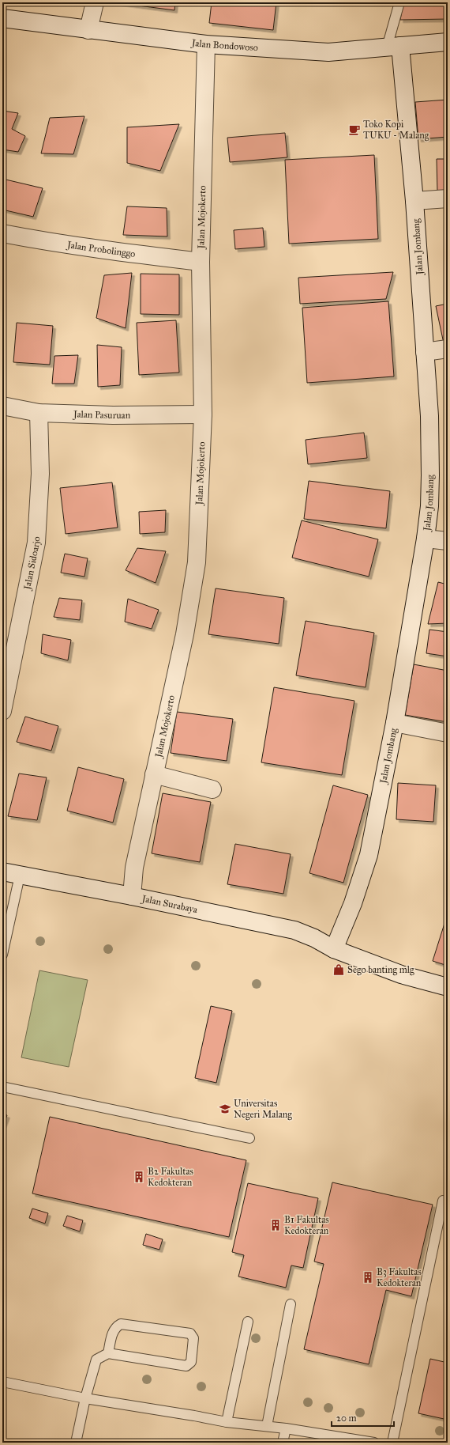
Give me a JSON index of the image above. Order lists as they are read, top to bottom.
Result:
{
  "streets": {
    "main road": [
      "Jalan Bondowoso",
      "Jalan Mojokerto",
      "Jalan Jombang",
      "Jalan Probolinggo",
      "Jalan Pasuruan",
      "Jalan Sidoarjo",
      "Jalan Surabaya"
    ]
  },
  "crossings": [
    ["Jalan Bondowoso", "Jalan Mojokerto"],
    ["Jalan Bondowoso", "Jalan Jombang"],
    ["Jalan Mojokerto", "Jalan Probolinggo"],
    ["Jalan Mojokerto", "Jalan Pasuruan"],
    ["Jalan Mojokerto", "Jalan Surabaya"],
    ["Jalan Jombang", "Jalan Surabaya"],
    ["Jalan Pasuruan", "Jalan Sidoarjo"]
  ],
  "places": {
    "cafe": ["Toko Kopi TUKU - Malang"],
    "shop": ["Sego banting mlg"],
    "school or university": ["Universitas Negeri Malang"],
    "building": ["B2 Fakultas Kedokteran", "B1 Fakultas Kedokteran", "B3 Fakultas Kedokteran"]
  },
  "scale_bar": "20 m"
}
